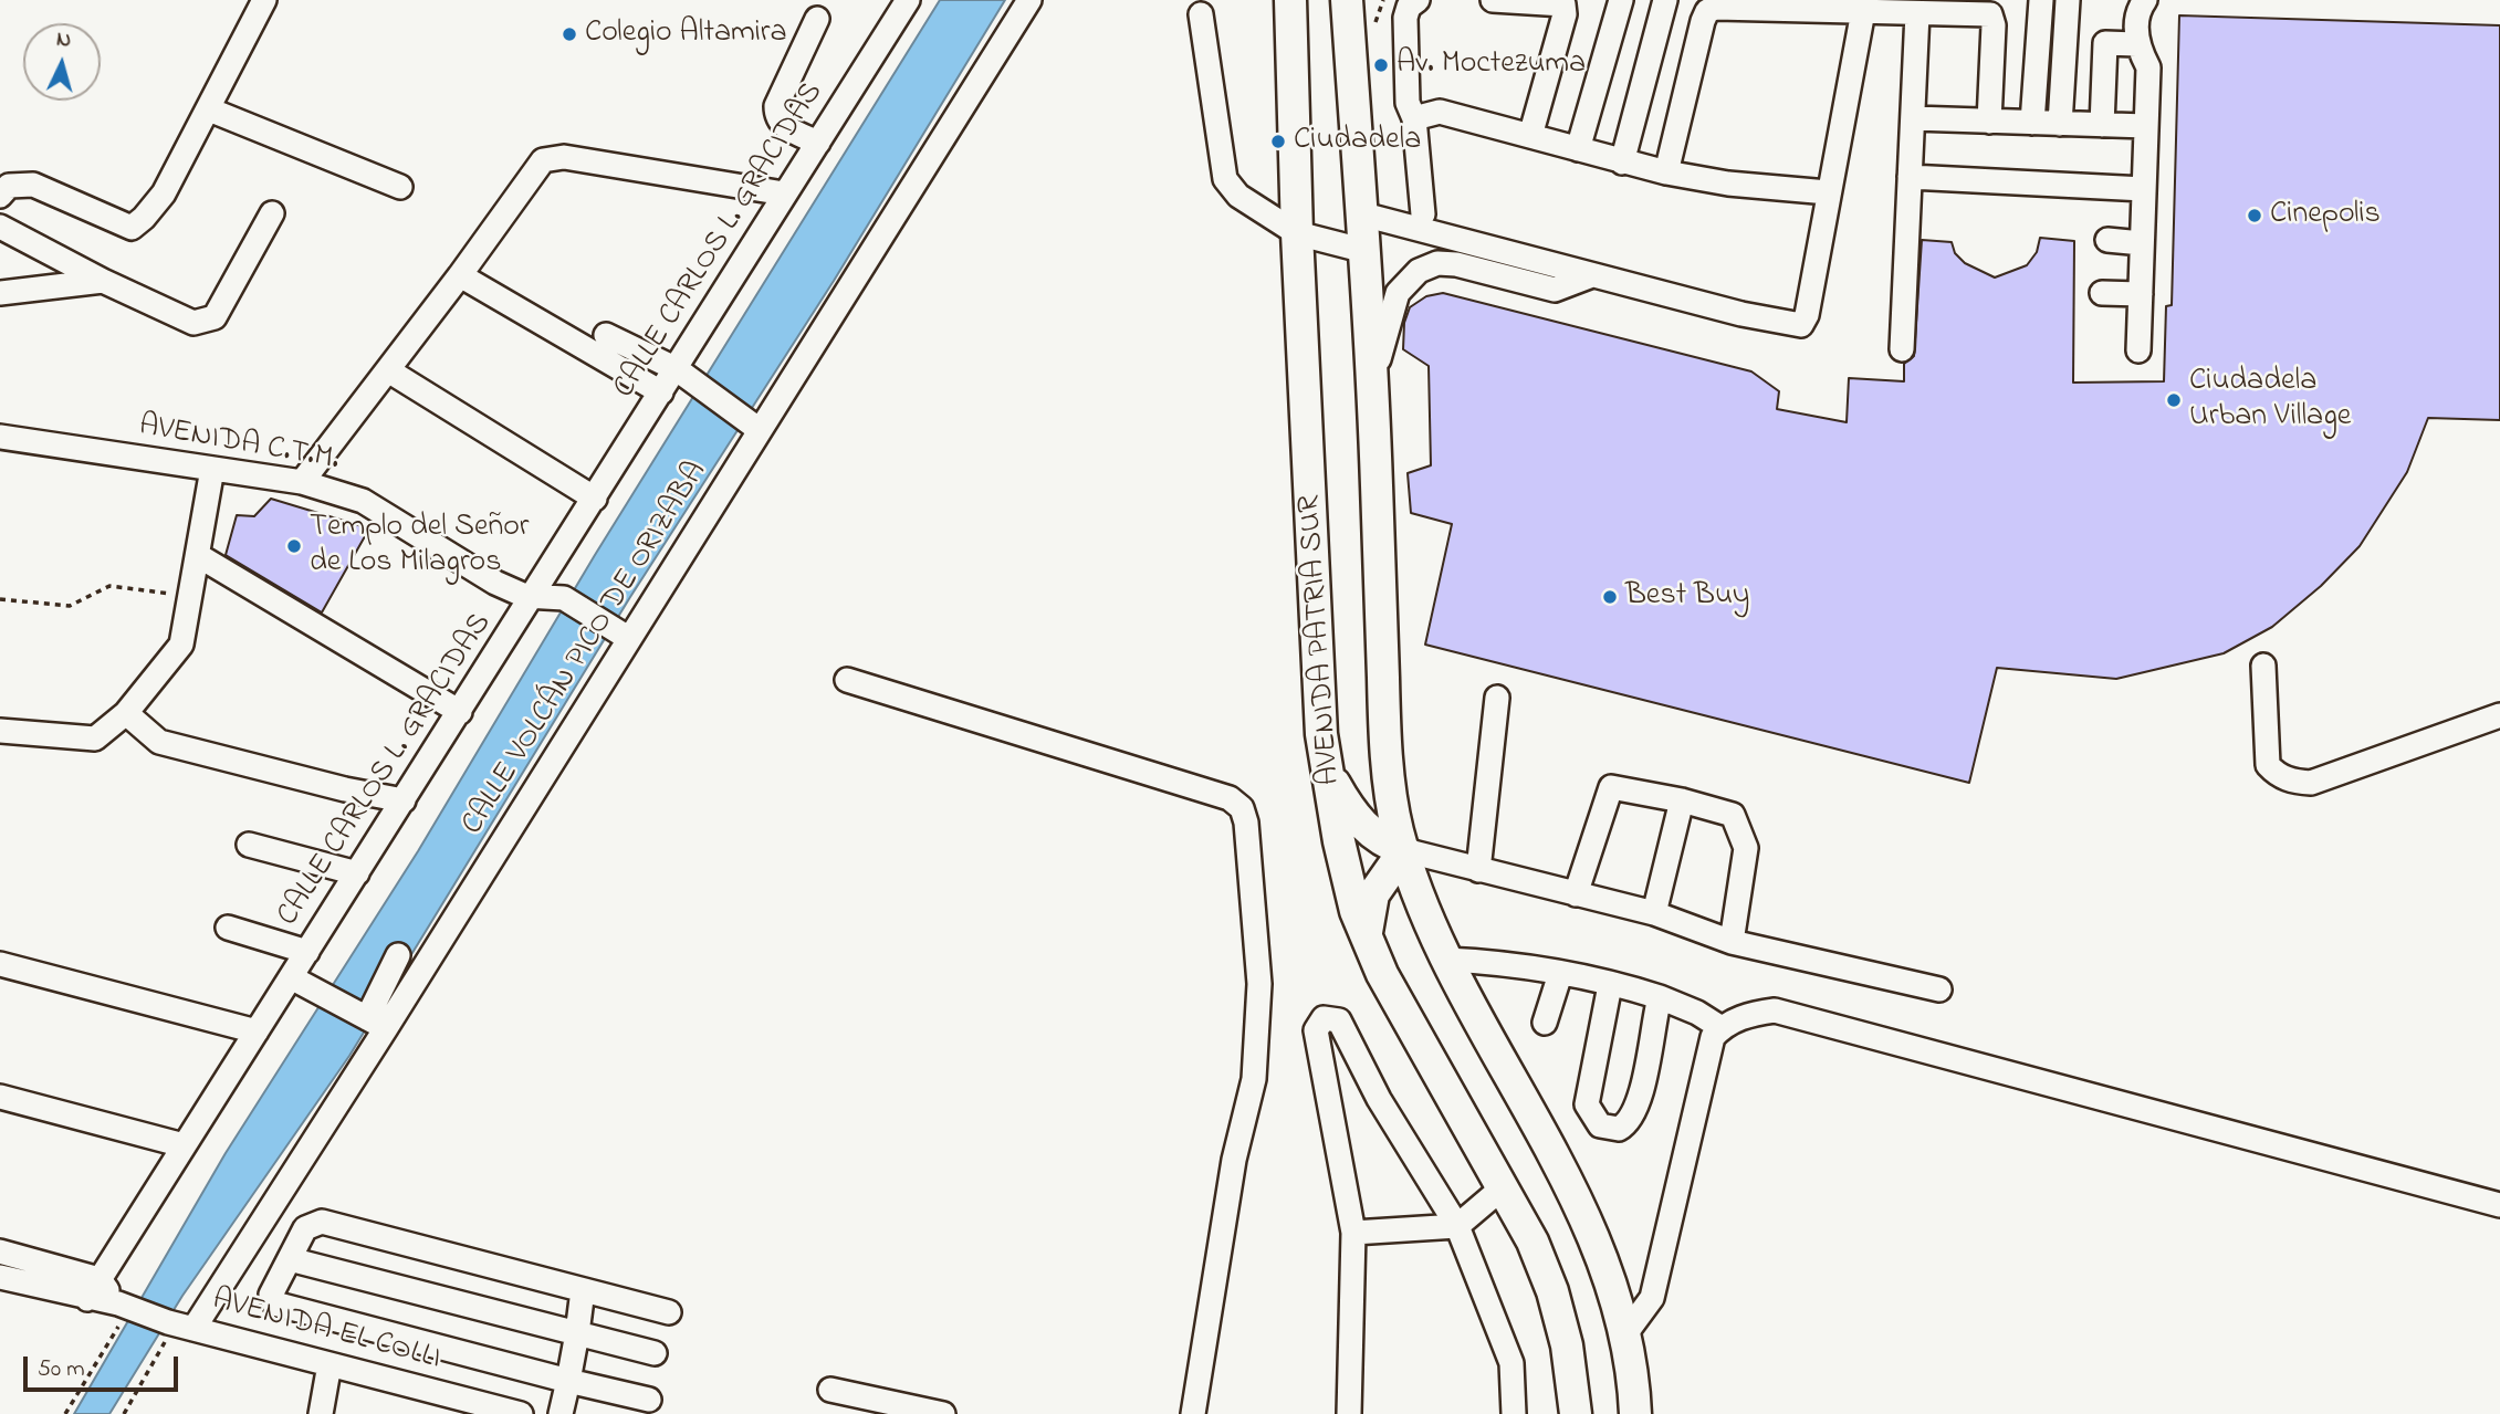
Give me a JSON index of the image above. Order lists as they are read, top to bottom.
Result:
{
  "streets": {
    "main road": ["AVENIDA PATRIA SUR"],
    "street": [
      "CALLE CARLOS L. GRACIDAS",
      "AVENIDA C.T.M.",
      "CALLE VOLCÁN PICO DE ORIZABA",
      "AVENIDA EL COLLI"
    ]
  },
  "crossings": [
    ["CALLE CARLOS L. GRACIDAS", "AVENIDA C.T.M."],
    ["CALLE CARLOS L. GRACIDAS", "AVENIDA EL COLLI"],
    ["AVENIDA C.T.M.", "CALLE VOLCÁN PICO DE ORIZABA"],
    ["CALLE VOLCÁN PICO DE ORIZABA", "AVENIDA EL COLLI"]
  ],
  "places": [
    "Colegio Altamira",
    "Av. Moctezuma",
    "Ciudadela",
    "Cinepolis",
    "Ciudadela Urban Village",
    "Templo del Señor de Los Milagros",
    "Best Buy"
  ],
  "scale_bar": "50 m",
  "north": "top"
}
